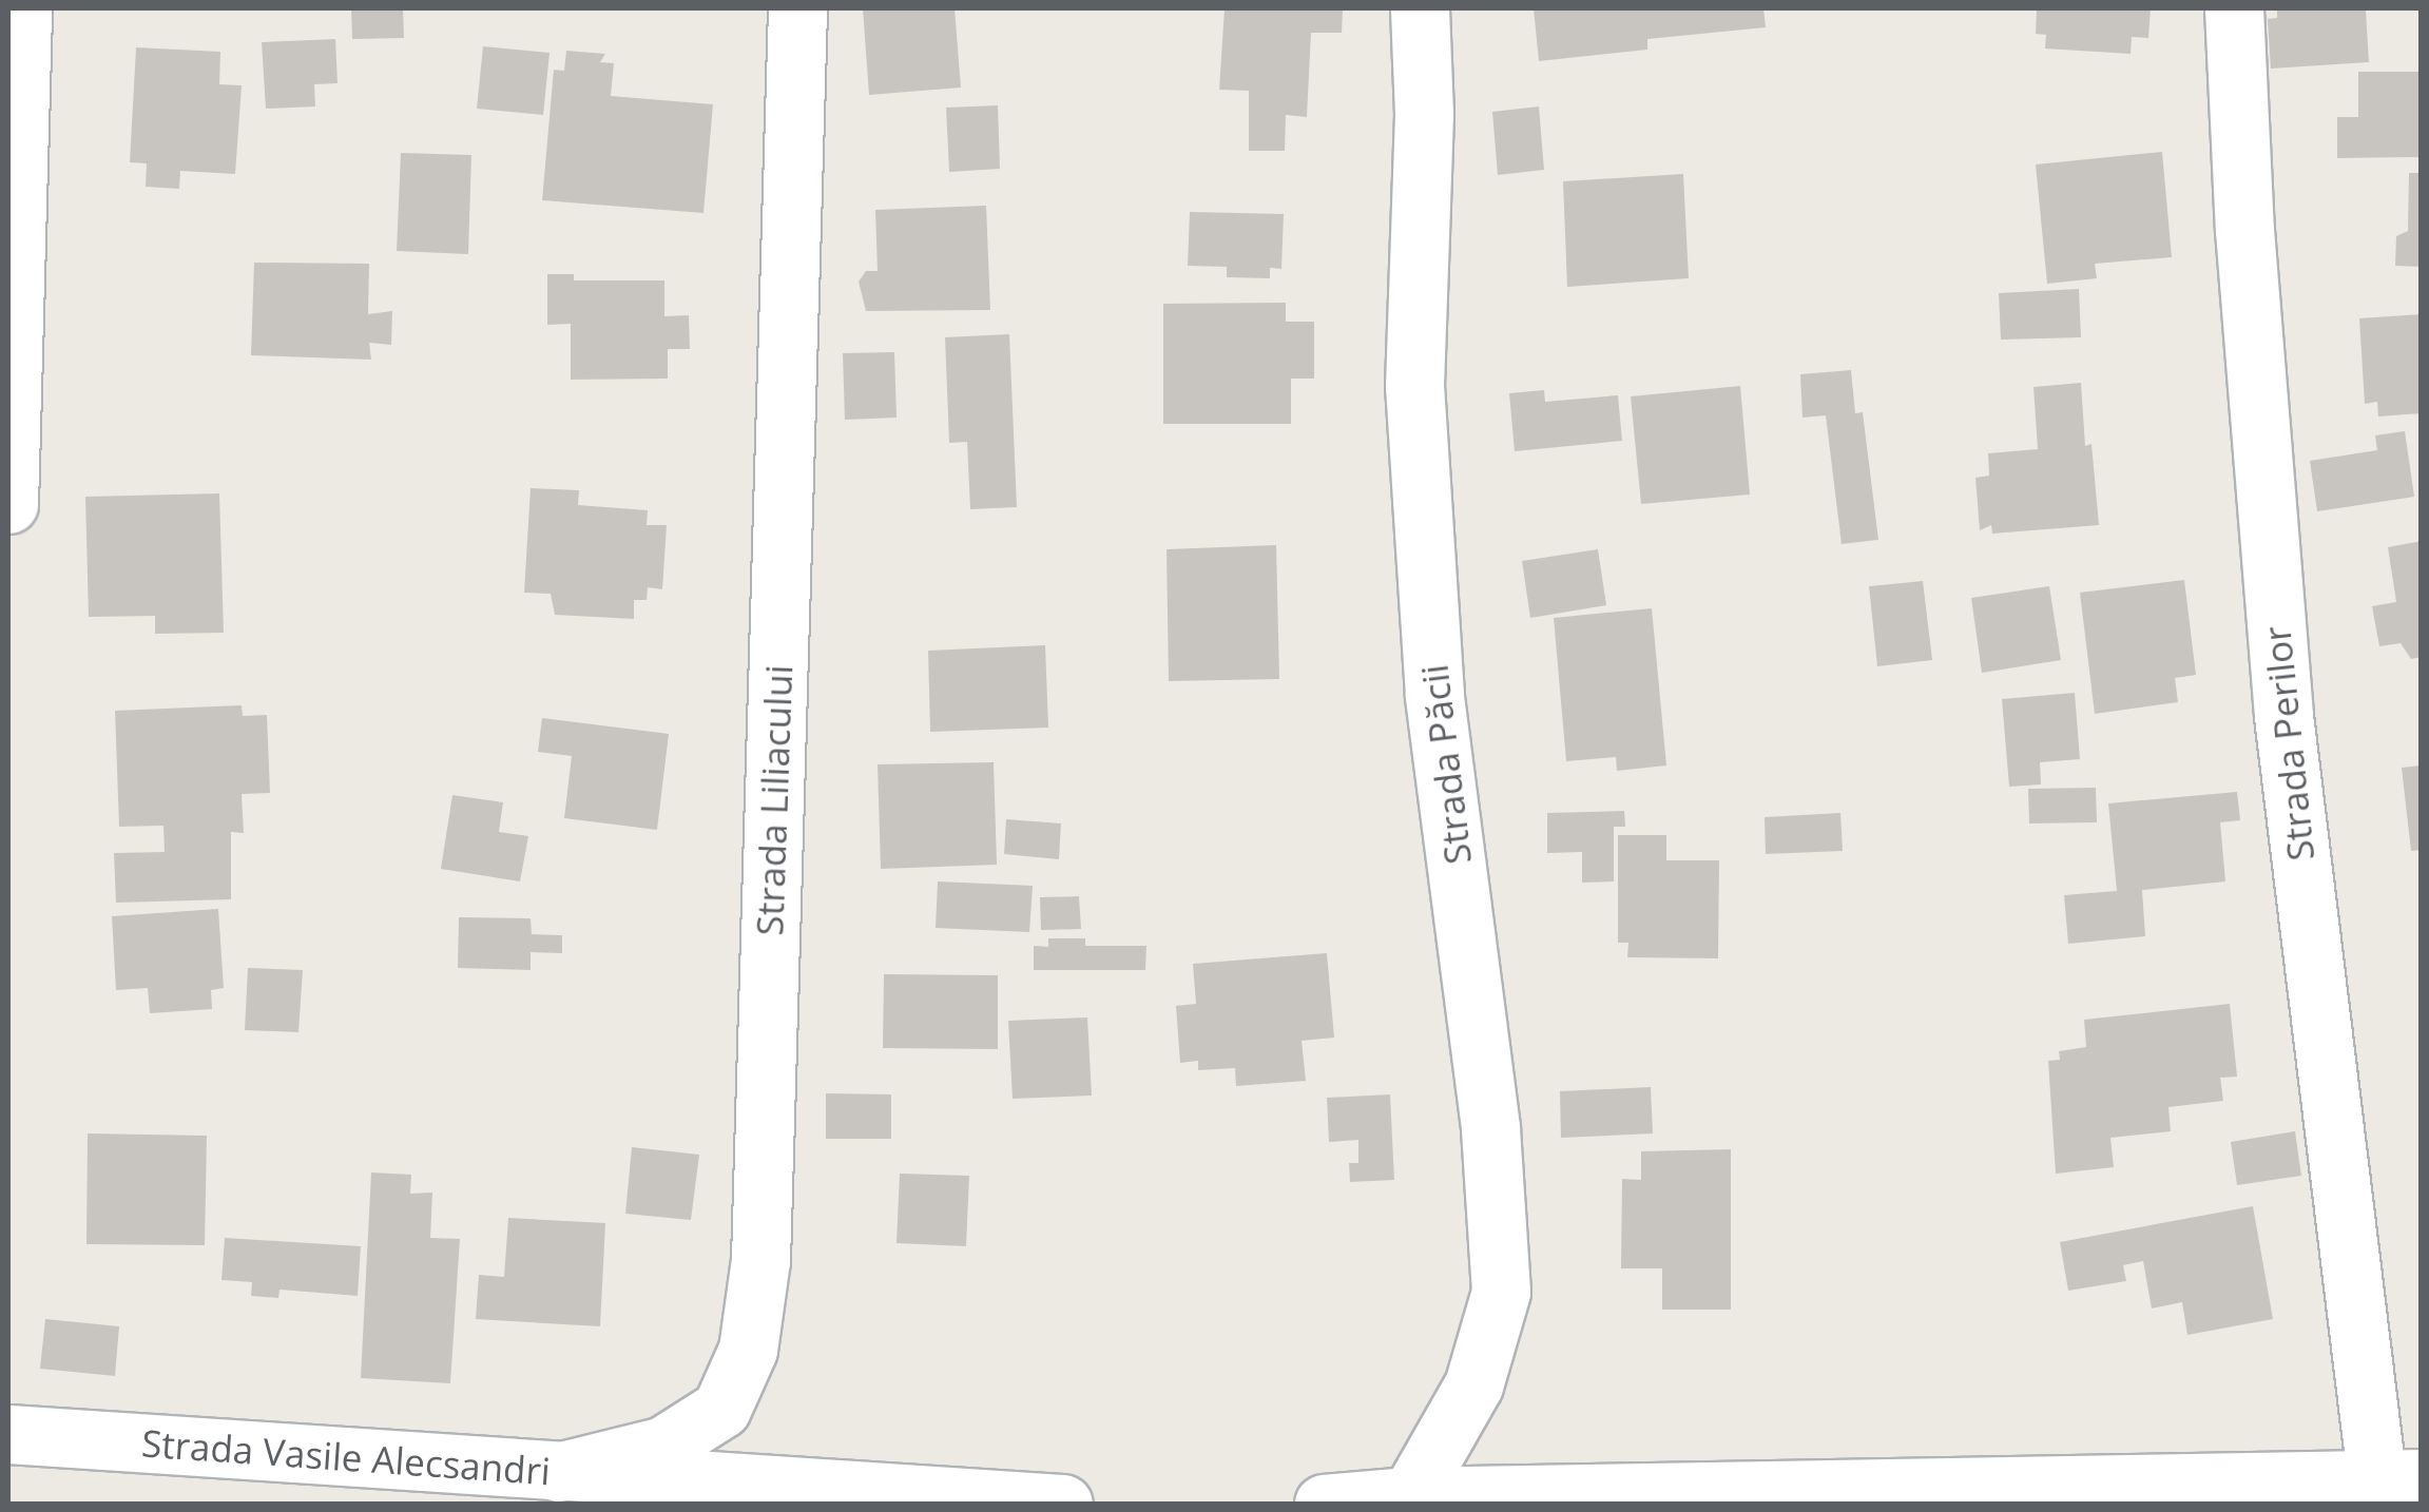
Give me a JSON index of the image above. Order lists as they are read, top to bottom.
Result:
{
  "streets": {
    "street": [
      "Strada Perilor",
      "Strada Păcii",
      "Strada Liliacului",
      "Strada Vasile Alecsandri"
    ]
  },
  "crossings": [
    ["Strada Liliacului", "Strada Vasile Alecsandri"]
  ]
}
